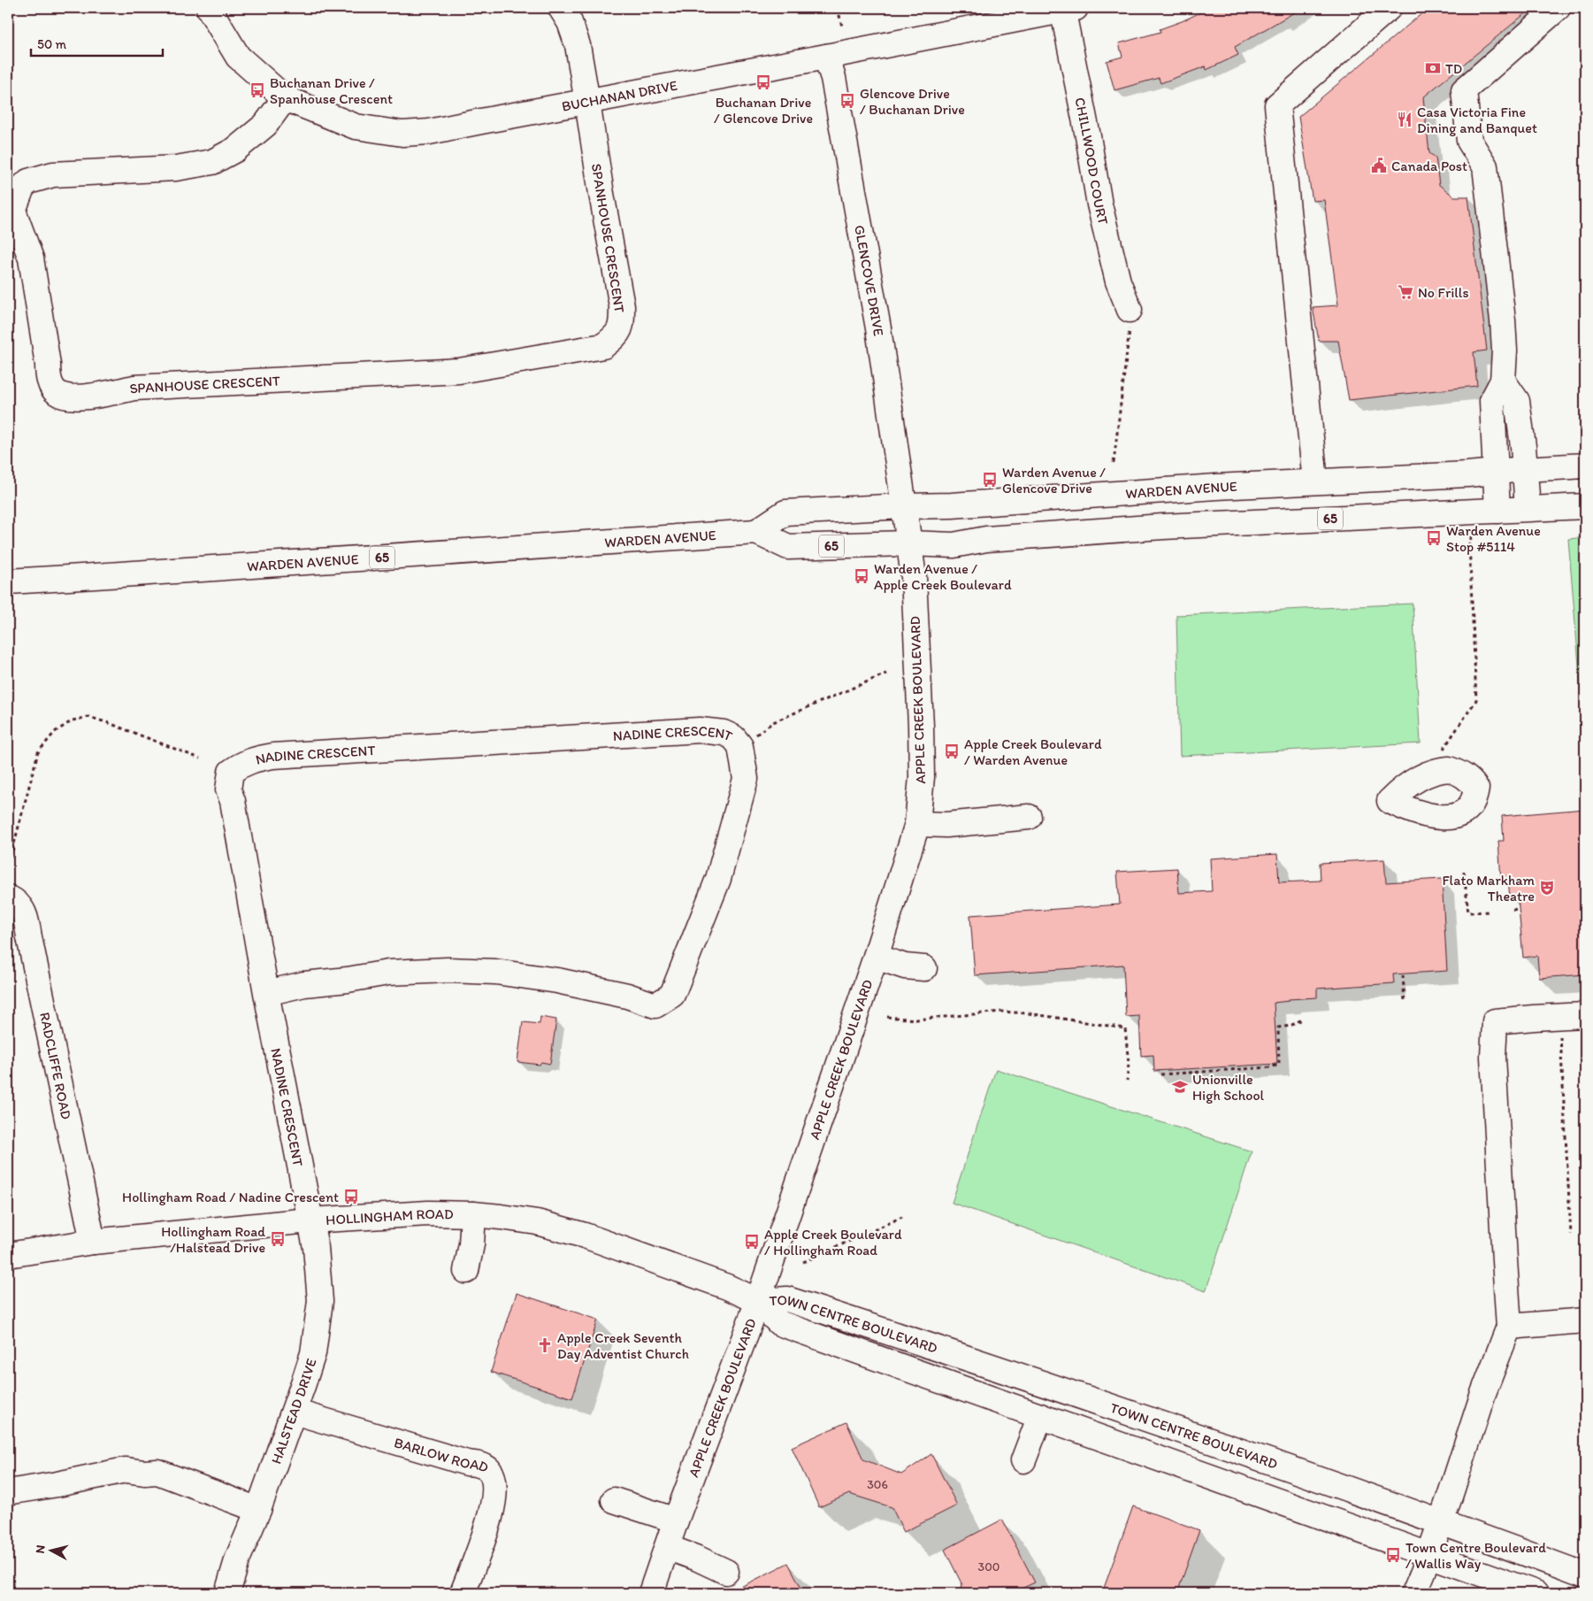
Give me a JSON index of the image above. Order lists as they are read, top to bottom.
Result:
{
  "streets": {
    "street": [
      "BUCHANAN DRIVE",
      "CHILLWOOD COURT",
      "SPANHOUSE CRESCENT",
      "GLENCOVE DRIVE",
      "WARDEN AVENUE",
      "65",
      "APPLE CREEK BOULEVARD",
      "NADINE CRESCENT",
      "RADCLIFFE ROAD",
      "HOLLINGHAM ROAD",
      "TOWN CENTRE BOULEVARD",
      "HALSTEAD DRIVE",
      "BARLOW ROAD"
    ]
  },
  "crossings": [
    ["BUCHANAN DRIVE", "CHILLWOOD COURT"],
    ["BUCHANAN DRIVE", "SPANHOUSE CRESCENT"],
    ["BUCHANAN DRIVE", "GLENCOVE DRIVE"],
    ["GLENCOVE DRIVE", "WARDEN AVENUE"],
    ["GLENCOVE DRIVE", "APPLE CREEK BOULEVARD"],
    ["WARDEN AVENUE", "APPLE CREEK BOULEVARD"],
    ["APPLE CREEK BOULEVARD", "HOLLINGHAM ROAD"],
    ["APPLE CREEK BOULEVARD", "TOWN CENTRE BOULEVARD"],
    ["NADINE CRESCENT", "HOLLINGHAM ROAD"],
    ["NADINE CRESCENT", "HALSTEAD DRIVE"],
    ["RADCLIFFE ROAD", "HOLLINGHAM ROAD"],
    ["HOLLINGHAM ROAD", "TOWN CENTRE BOULEVARD"],
    ["HOLLINGHAM ROAD", "HALSTEAD DRIVE"],
    ["HALSTEAD DRIVE", "BARLOW ROAD"]
  ],
  "places": {
    "bank": ["TD"],
    "bus stop": [
      "Buchanan Drive / Glencove Drive",
      "Buchanan Drive / Spanhouse Crescent",
      "Glencove Drive / Buchanan Drive",
      "Warden Avenue / Glencove Drive",
      "Warden Avenue Stop #5114",
      "Warden Avenue / Apple Creek Boulevard",
      "Apple Creek Boulevard / Warden Avenue",
      "Hollingham Road / Nadine Crescent",
      "Hollingham Road /Halstead Drive",
      "Apple Creek Boulevard / Hollingham Road",
      "Town Centre Boulevard / Wallis Way"
    ],
    "restaurant": ["Casa Victoria Fine Dining and Banquet"],
    "public building": ["Canada Post"],
    "supermarket": ["No Frills"],
    "theatre": ["Flato Markham Theatre"],
    "school or university": ["Unionville High School"],
    "church": ["Apple Creek Seventh Day Adventist Church"]
  },
  "house_numbers": ["306", "300"],
  "scale_bar": "50 m",
  "north": "left"
}
